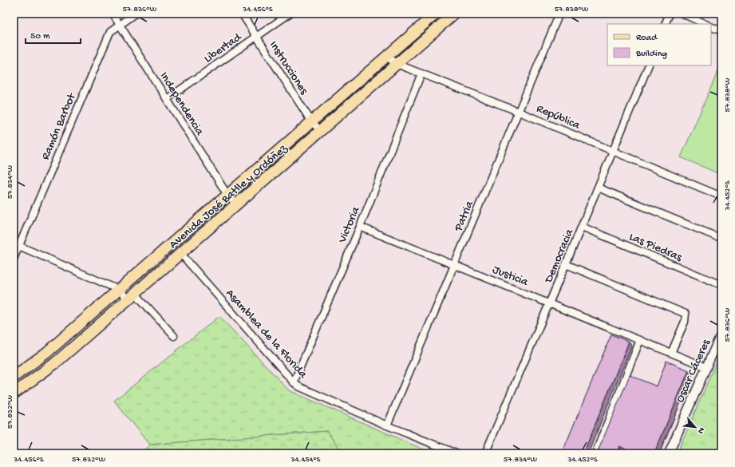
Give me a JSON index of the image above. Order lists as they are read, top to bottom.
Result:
{
  "streets": {
    "main road": ["Avenida José Batlle y Ordóñez"],
    "street": [
      "Libertad",
      "Instrucciones",
      "Independencia",
      "República",
      "Ramón Barbot",
      "Patria",
      "Victoria",
      "Las Piedras",
      "Democracia",
      "Justicia",
      "Asamblea de la Florida",
      "Oscar Cáceres"
    ]
  },
  "crossings": [
    ["Libertad", "Instrucciones"],
    ["Libertad", "Independencia"],
    ["Instrucciones", "Avenida José Batlle y Ordóñez"],
    ["Independencia", "Ramón Barbot"],
    ["Independencia", "Avenida José Batlle y Ordóñez"],
    ["República", "Avenida José Batlle y Ordóñez"],
    ["República", "Patria"],
    ["República", "Victoria"],
    ["República", "Democracia"],
    ["Avenida José Batlle y Ordóñez", "Asamblea de la Florida"],
    ["Patria", "Justicia"],
    ["Patria", "Asamblea de la Florida"],
    ["Victoria", "Justicia"],
    ["Victoria", "Asamblea de la Florida"],
    ["Las Piedras", "Democracia"],
    ["Democracia", "Justicia"],
    ["Justicia", "Oscar Cáceres"]
  ],
  "legend": ["Road", "Building"],
  "scale_bar": "50 m",
  "north": "bottom right",
  "coordinates": [
    "57.836°W",
    "34.456°S",
    "57.838°W",
    "57.834°W",
    "34.452°S",
    "57.832°W",
    "34.454°S"
  ]
}
